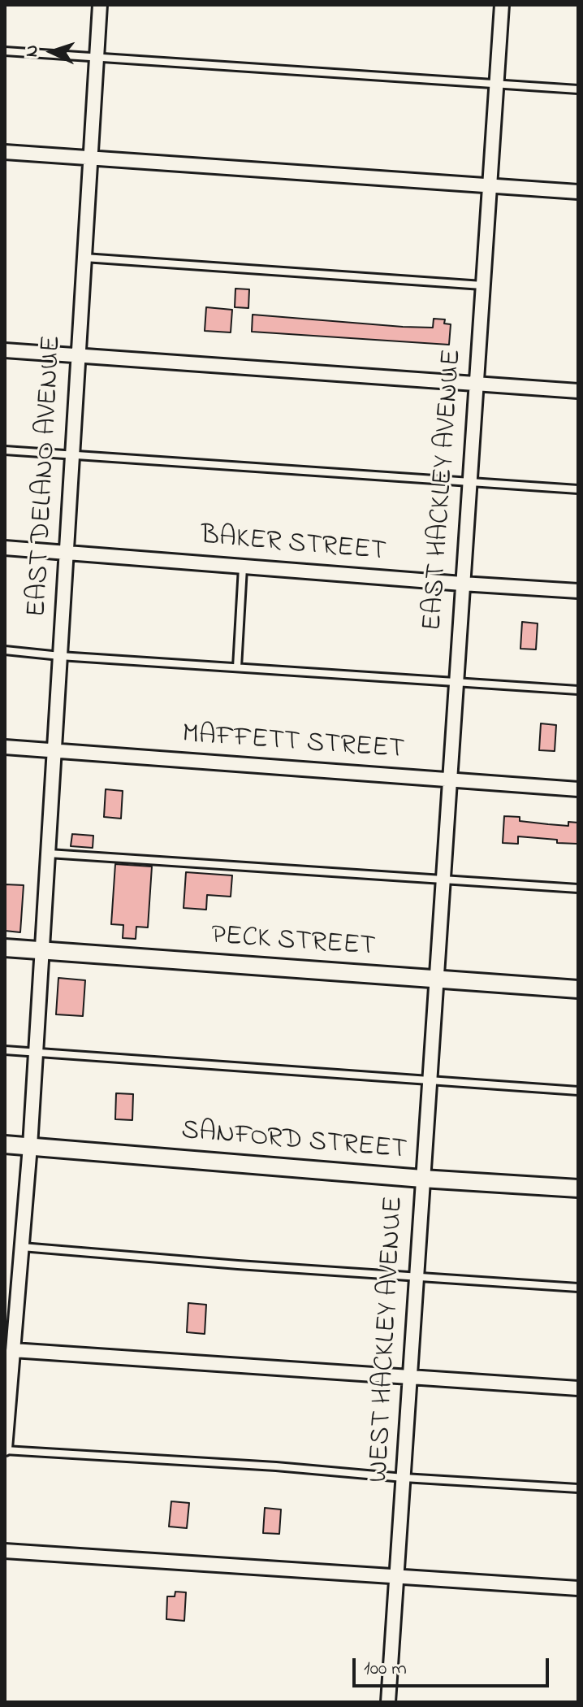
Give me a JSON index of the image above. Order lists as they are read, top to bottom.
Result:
{
  "streets": {
    "street": [
      "EAST DELANO AVENUE",
      "EAST HACKLEY AVENUE",
      "BAKER STREET",
      "MAFFETT STREET",
      "PECK STREET",
      "SANFORD STREET",
      "WEST HACKLEY AVENUE"
    ]
  },
  "crossings": [
    ["EAST DELANO AVENUE", "BAKER STREET"],
    ["EAST DELANO AVENUE", "MAFFETT STREET"],
    ["EAST DELANO AVENUE", "PECK STREET"],
    ["EAST DELANO AVENUE", "SANFORD STREET"],
    ["EAST HACKLEY AVENUE", "BAKER STREET"],
    ["EAST HACKLEY AVENUE", "MAFFETT STREET"],
    ["EAST HACKLEY AVENUE", "PECK STREET"],
    ["EAST HACKLEY AVENUE", "WEST HACKLEY AVENUE"],
    ["PECK STREET", "WEST HACKLEY AVENUE"],
    ["SANFORD STREET", "WEST HACKLEY AVENUE"]
  ],
  "scale_bar": "100 m",
  "north": "left"
}
